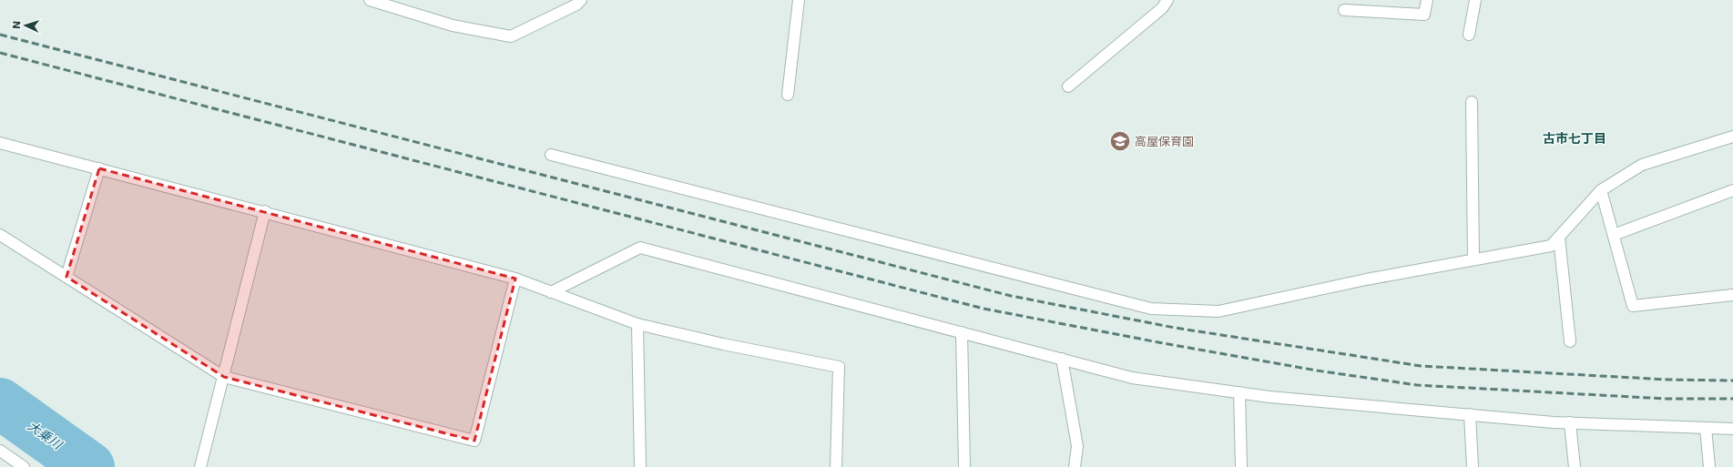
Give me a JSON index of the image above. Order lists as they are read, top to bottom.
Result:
{
  "districts": ["古市七丁目"],
  "water": ["大乗川"],
  "places": {
    "school or university": ["高屋保育園"]
  },
  "north": "left"
}
